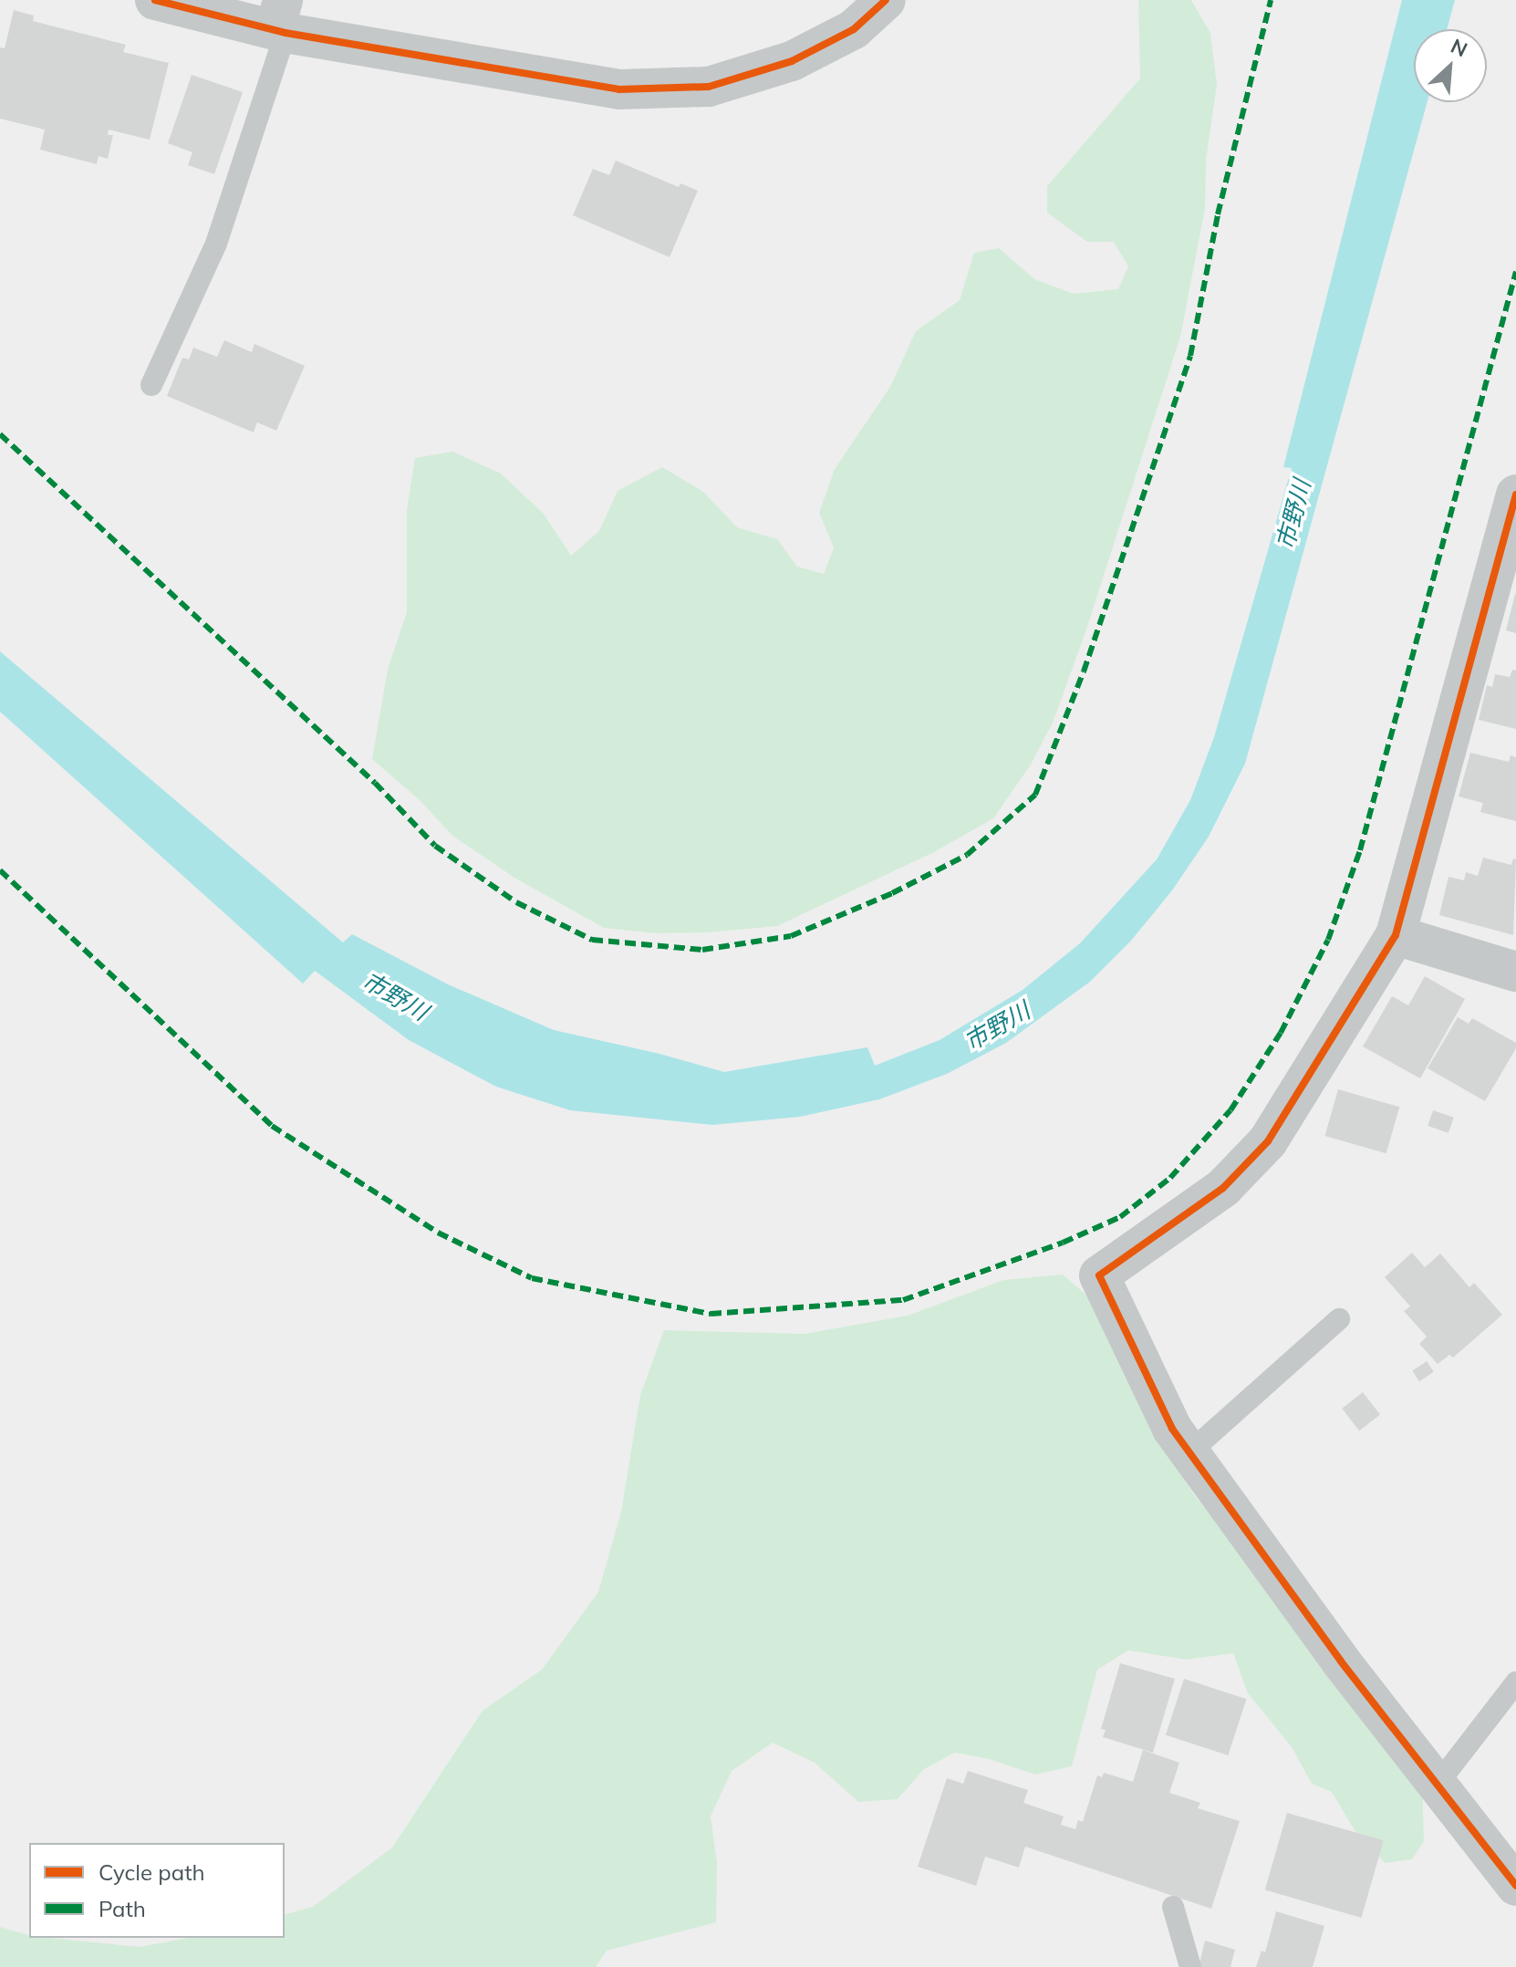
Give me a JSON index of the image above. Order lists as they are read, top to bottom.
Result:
{
  "water": ["市野川"],
  "legend": ["Cycle path", "Path"],
  "north": "top right"
}
